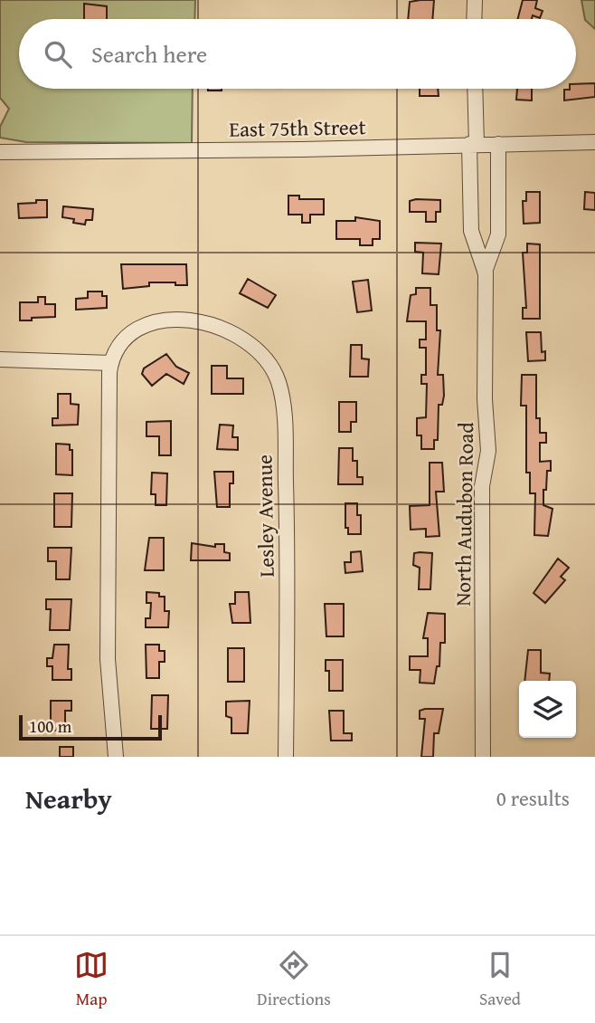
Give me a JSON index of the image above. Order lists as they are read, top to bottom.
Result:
{
  "streets": {
    "street": ["East 75th Street", "North Audubon Road", "Lesley Avenue"]
  },
  "crossings": [
    ["East 75th Street", "North Audubon Road"]
  ],
  "scale_bar": "100 m",
  "page": {
    "search": "Search here",
    "scale": "100 m",
    "heading": ["Nearby", "0 results"],
    "nav": ["Map", "Directions", "Saved"]
  }
}
